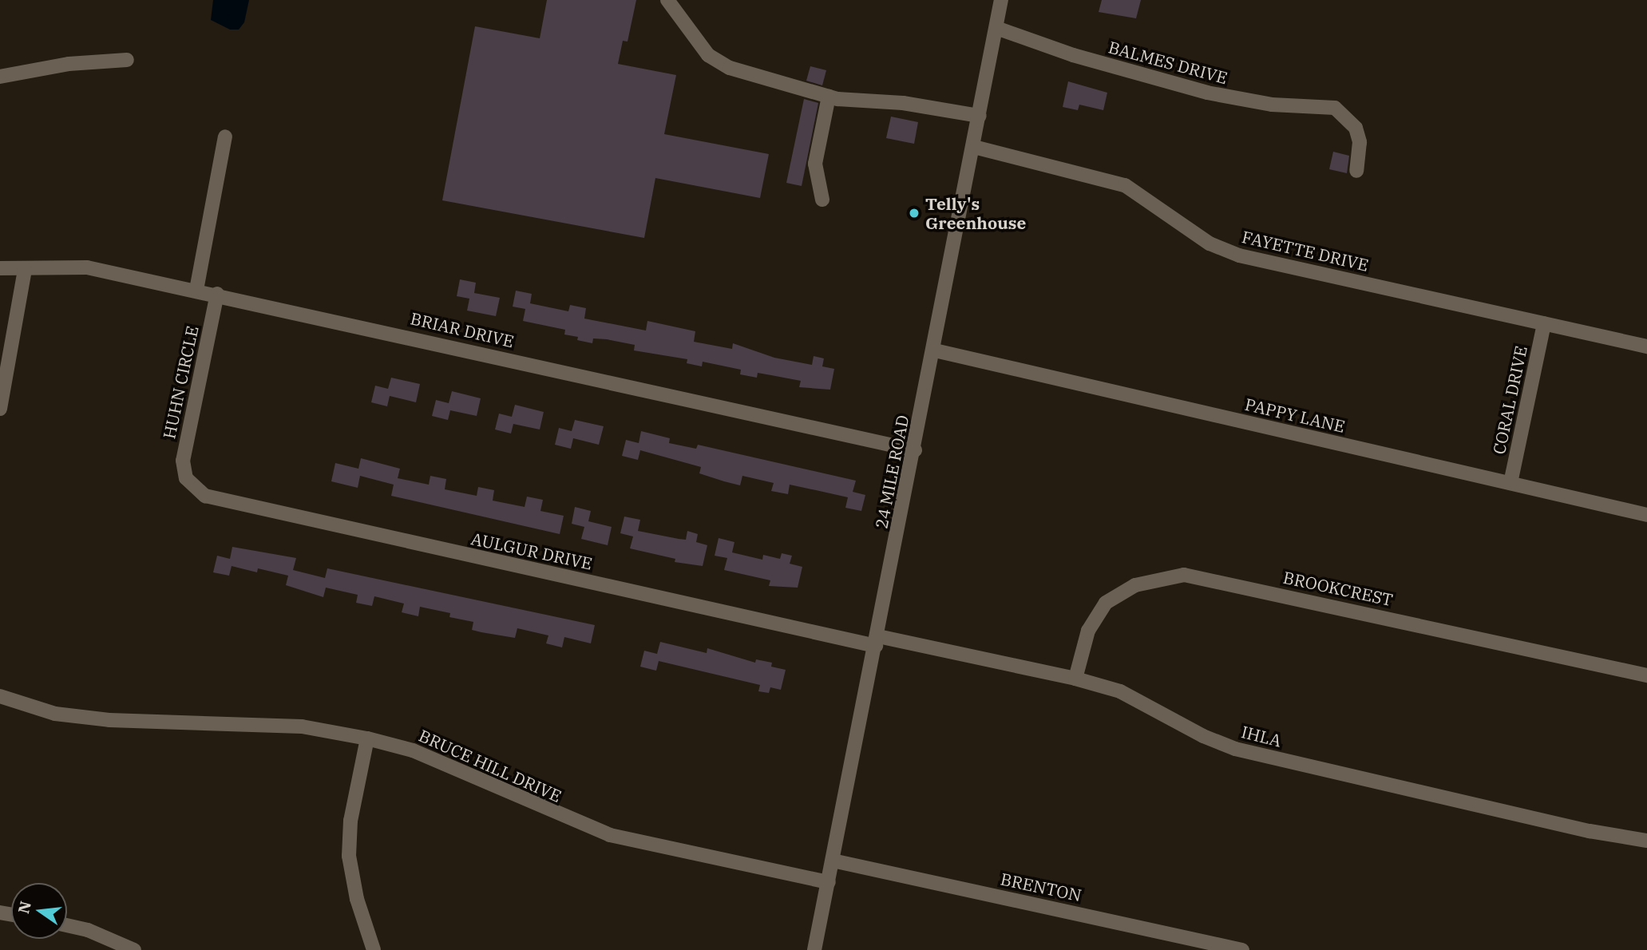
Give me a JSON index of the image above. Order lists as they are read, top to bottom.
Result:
{
  "streets": {
    "street": [
      "BALMES DRIVE",
      "FAYETTE DRIVE",
      "BRIAR DRIVE",
      "HUHN CIRCLE",
      "CORAL DRIVE",
      "PAPPY LANE",
      "24 MILE ROAD",
      "AULGUR DRIVE",
      "BROOKCREST",
      "IHLA",
      "BRUCE HILL DRIVE",
      "BRENTON"
    ]
  },
  "crossings": [
    ["BALMES DRIVE", "24 MILE ROAD"],
    ["FAYETTE DRIVE", "CORAL DRIVE"],
    ["FAYETTE DRIVE", "24 MILE ROAD"],
    ["BRIAR DRIVE", "HUHN CIRCLE"],
    ["BRIAR DRIVE", "24 MILE ROAD"],
    ["HUHN CIRCLE", "AULGUR DRIVE"],
    ["CORAL DRIVE", "PAPPY LANE"],
    ["PAPPY LANE", "24 MILE ROAD"],
    ["24 MILE ROAD", "AULGUR DRIVE"],
    ["24 MILE ROAD", "IHLA"],
    ["24 MILE ROAD", "BRUCE HILL DRIVE"],
    ["24 MILE ROAD", "BRENTON"],
    ["AULGUR DRIVE", "IHLA"],
    ["BROOKCREST", "IHLA"]
  ],
  "places": ["Telly's Greenhouse"],
  "north": "left"
}
